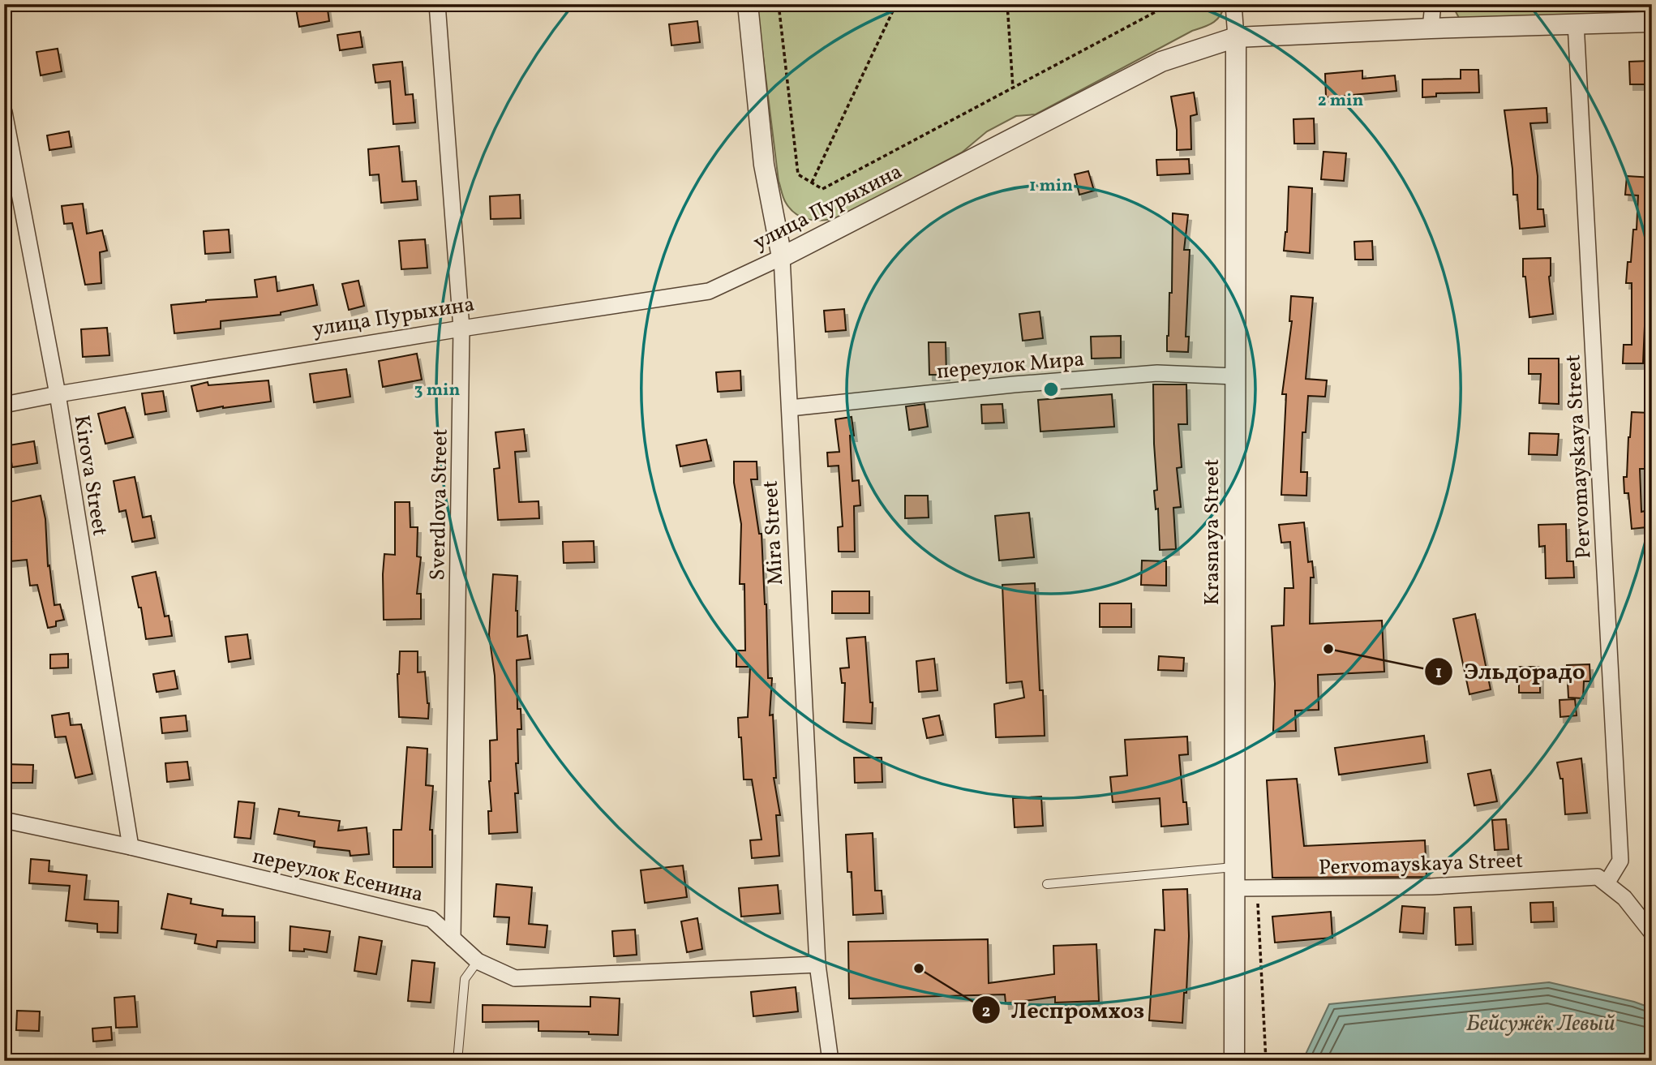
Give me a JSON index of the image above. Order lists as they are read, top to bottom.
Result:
{
  "streets": {
    "street": [
      "улица Пурыхина",
      "переулок Мира",
      "Pervomayskaya Street",
      "Kirova Street",
      "Sverdlova Street",
      "Krasnaya Street",
      "Mira Street",
      "переулок Есенина"
    ]
  },
  "crossings": [
    ["улица Пурыхина", "Pervomayskaya Street"],
    ["улица Пурыхина", "Kirova Street"],
    ["улица Пурыхина", "Sverdlova Street"],
    ["улица Пурыхина", "Krasnaya Street"],
    ["улица Пурыхина", "Mira Street"],
    ["переулок Мира", "Krasnaya Street"],
    ["переулок Мира", "Mira Street"],
    ["Pervomayskaya Street", "Krasnaya Street"],
    ["Kirova Street", "переулок Есенина"],
    ["Sverdlova Street", "переулок Есенина"],
    ["Mira Street", "переулок Есенина"]
  ],
  "water": ["Бейсужёк Левый"],
  "places": ["Эльдорадо", "Леспромхоз"],
  "rings": ["2 min", "1 min", "3 min"]
}
